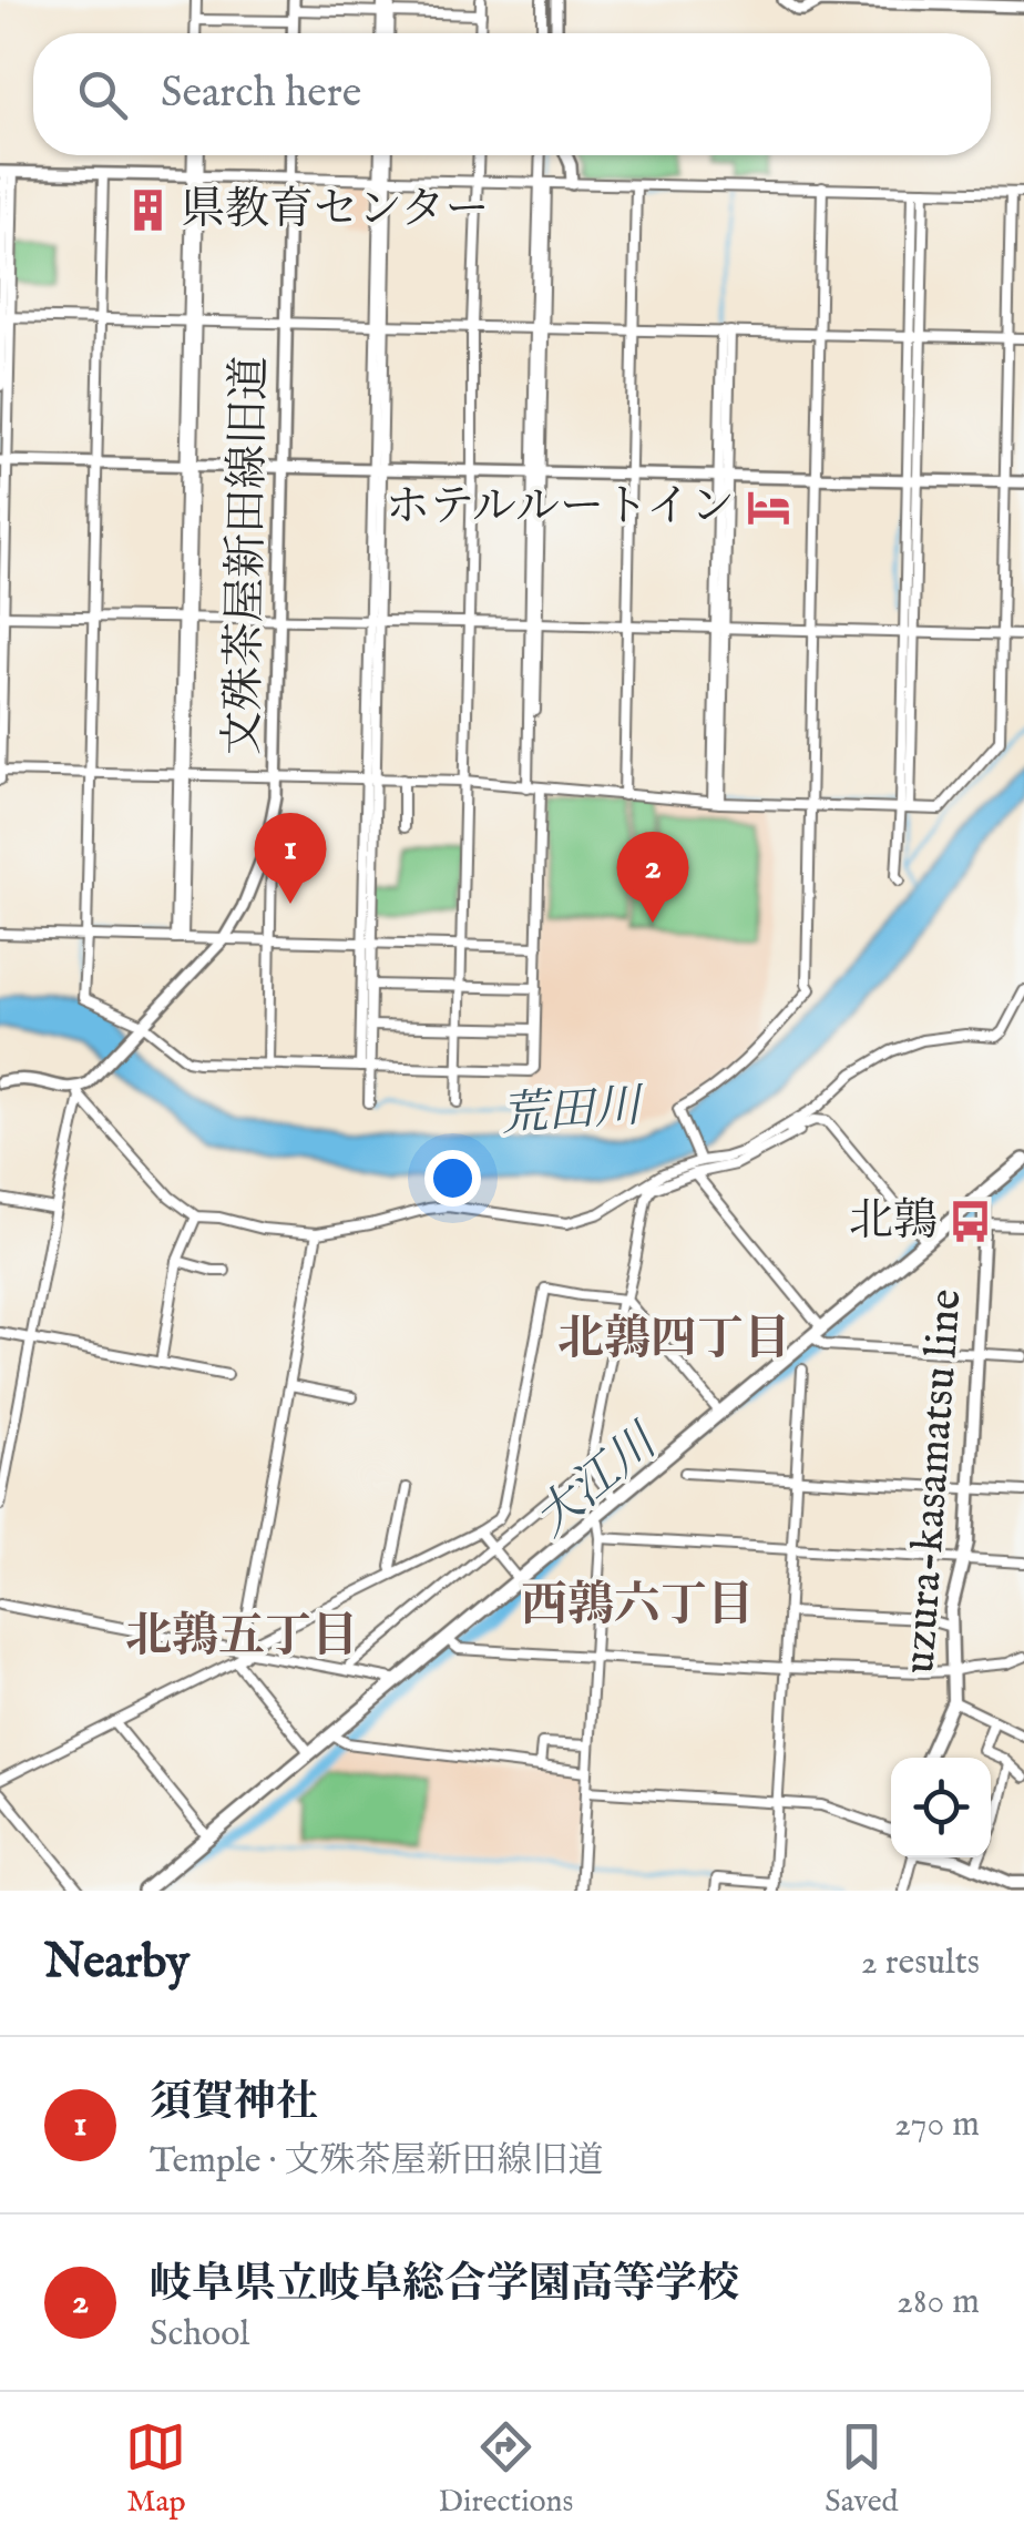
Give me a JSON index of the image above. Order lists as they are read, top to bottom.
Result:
{
  "streets": {
    "main road": ["uzura-kasamatsu line"],
    "street": ["文殊茶屋新田線旧道"]
  },
  "districts": ["北鶉四丁目", "西鶉六丁目", "北鶉五丁目"],
  "water": ["荒田川", "大江川"],
  "places": {
    "building": ["県教育センター"],
    "hotel": ["ホテルルートイン"],
    "bus stop": ["北鶉"]
  },
  "page": {
    "search": "Search here",
    "pins": ["1", "2"],
    "heading": ["Nearby", "2 results"],
    "list": [
      {
        "mark": "1",
        "name": "須賀神社",
        "note": "Temple · 文殊茶屋新田線旧道",
        "value": "270 m"
      },
      {
        "mark": "2",
        "name": "岐阜県立岐阜総合学園高等学校",
        "note": "School",
        "value": "280 m"
      }
    ],
    "nav": ["Map", "Directions", "Saved"]
  }
}
